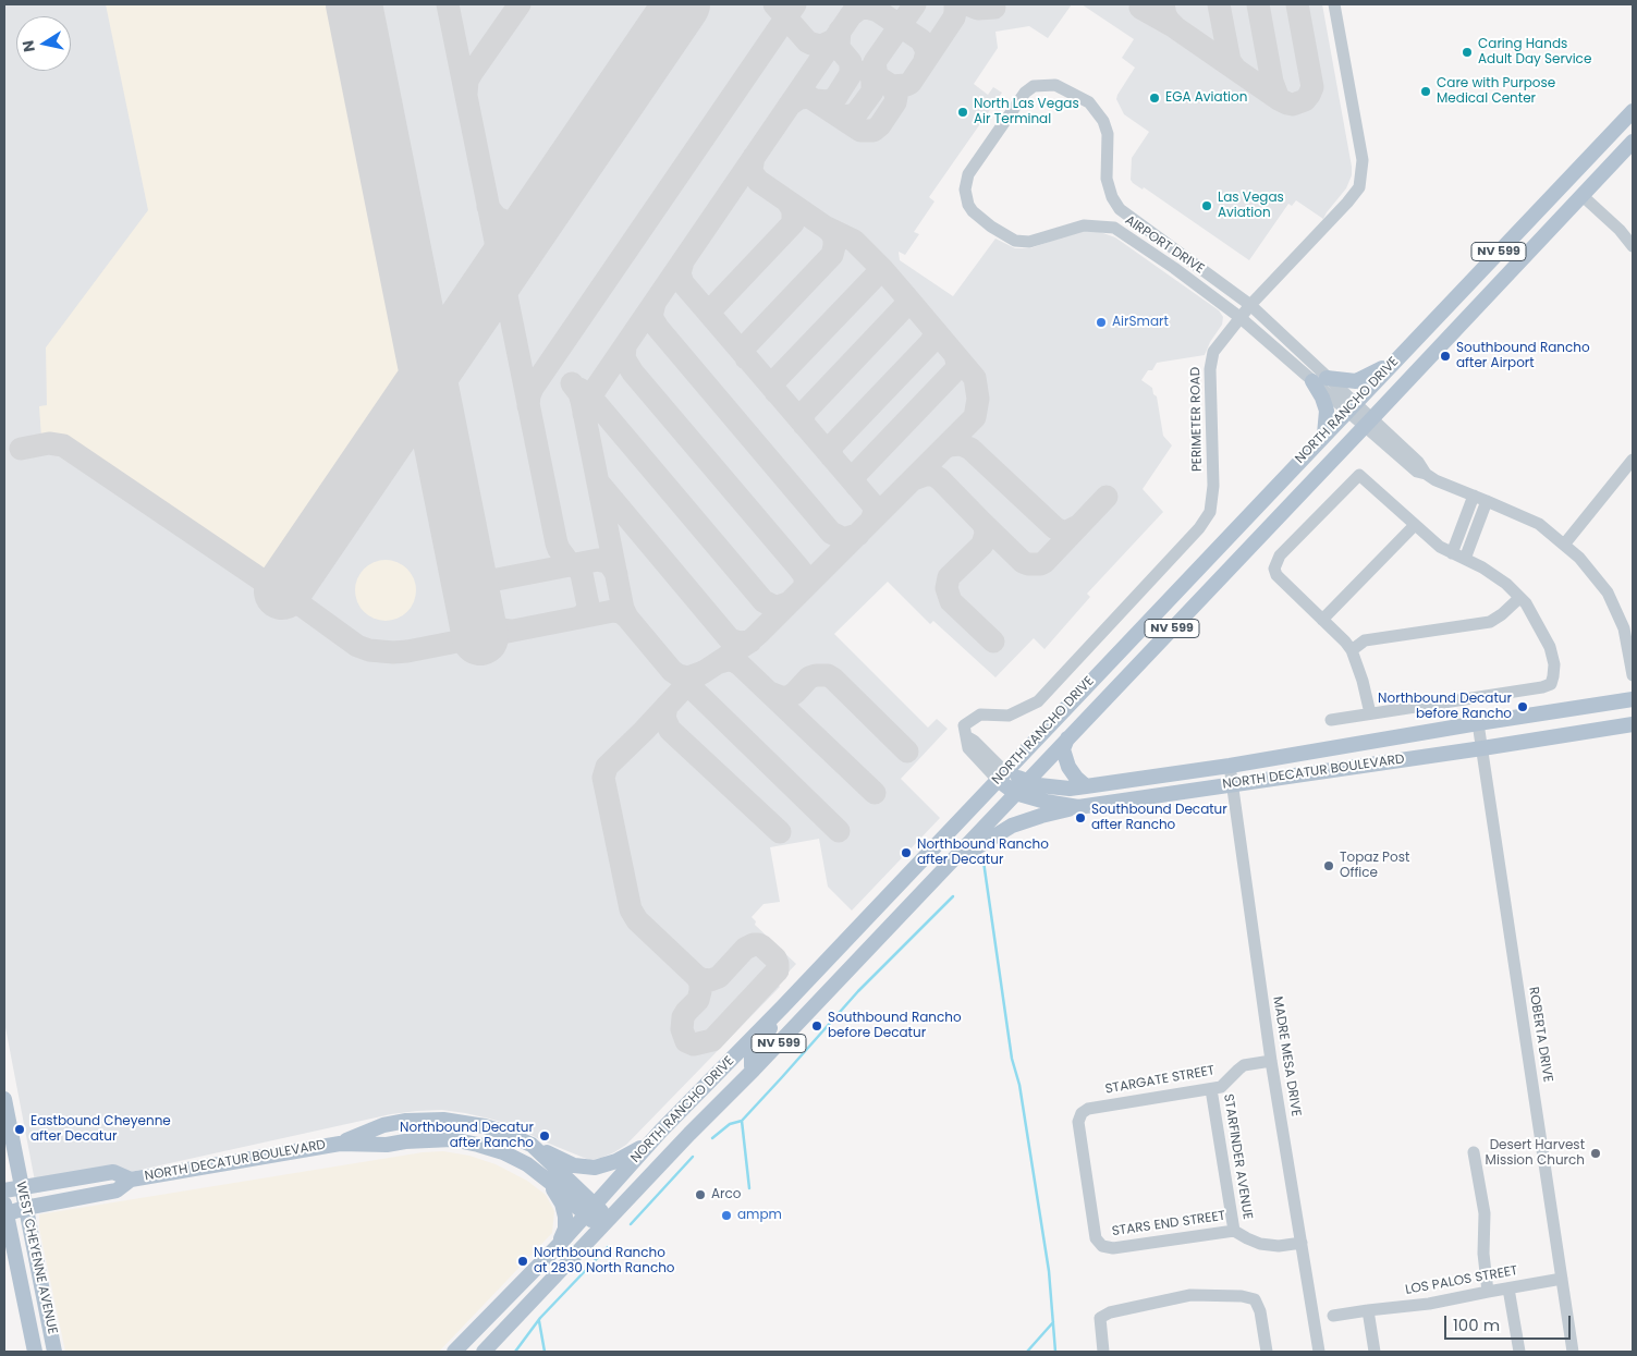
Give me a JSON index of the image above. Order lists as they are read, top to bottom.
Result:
{
  "streets": {
    "main road": [
      "NV 599",
      "NORTH RANCHO DRIVE",
      "NORTH DECATUR BOULEVARD",
      "WEST CHEYENNE AVENUE"
    ],
    "street": [
      "AIRPORT DRIVE",
      "PERIMETER ROAD",
      "ROBERTA DRIVE",
      "MADRE MESA DRIVE",
      "STARGATE STREET",
      "STARFINDER AVENUE",
      "STARS END STREET",
      "LOS PALOS STREET"
    ]
  },
  "crossings": [
    ["AIRPORT DRIVE", "NORTH RANCHO DRIVE"],
    ["AIRPORT DRIVE", "PERIMETER ROAD"],
    ["NORTH RANCHO DRIVE", "PERIMETER ROAD"],
    ["NORTH RANCHO DRIVE", "NORTH DECATUR BOULEVARD"],
    ["PERIMETER ROAD", "NORTH DECATUR BOULEVARD"],
    ["NORTH DECATUR BOULEVARD", "ROBERTA DRIVE"],
    ["NORTH DECATUR BOULEVARD", "MADRE MESA DRIVE"],
    ["NORTH DECATUR BOULEVARD", "WEST CHEYENNE AVENUE"],
    ["ROBERTA DRIVE", "LOS PALOS STREET"],
    ["MADRE MESA DRIVE", "STARGATE STREET"],
    ["MADRE MESA DRIVE", "STARS END STREET"],
    ["STARGATE STREET", "STARFINDER AVENUE"],
    ["STARGATE STREET", "STARS END STREET"],
    ["STARFINDER AVENUE", "STARS END STREET"]
  ],
  "places": [
    "Caring Hands Adult Day Service",
    "Care with Purpose Medical Center",
    "EGA Aviation",
    "North Las Vegas Air Terminal",
    "Las Vegas Aviation",
    "AirSmart",
    "Southbound Rancho after Airport",
    "Northbound Decatur before Rancho",
    "Southbound Decatur after Rancho",
    "Northbound Rancho after Decatur",
    "Topaz Post Office",
    "Southbound Rancho before Decatur",
    "Eastbound Cheyenne after Decatur",
    "Northbound Decatur after Rancho",
    "Desert Harvest Mission Church",
    "Arco",
    "ampm",
    "Northbound Rancho at 2830 North Rancho"
  ],
  "scale_bar": "100 m",
  "north": "left"
}
